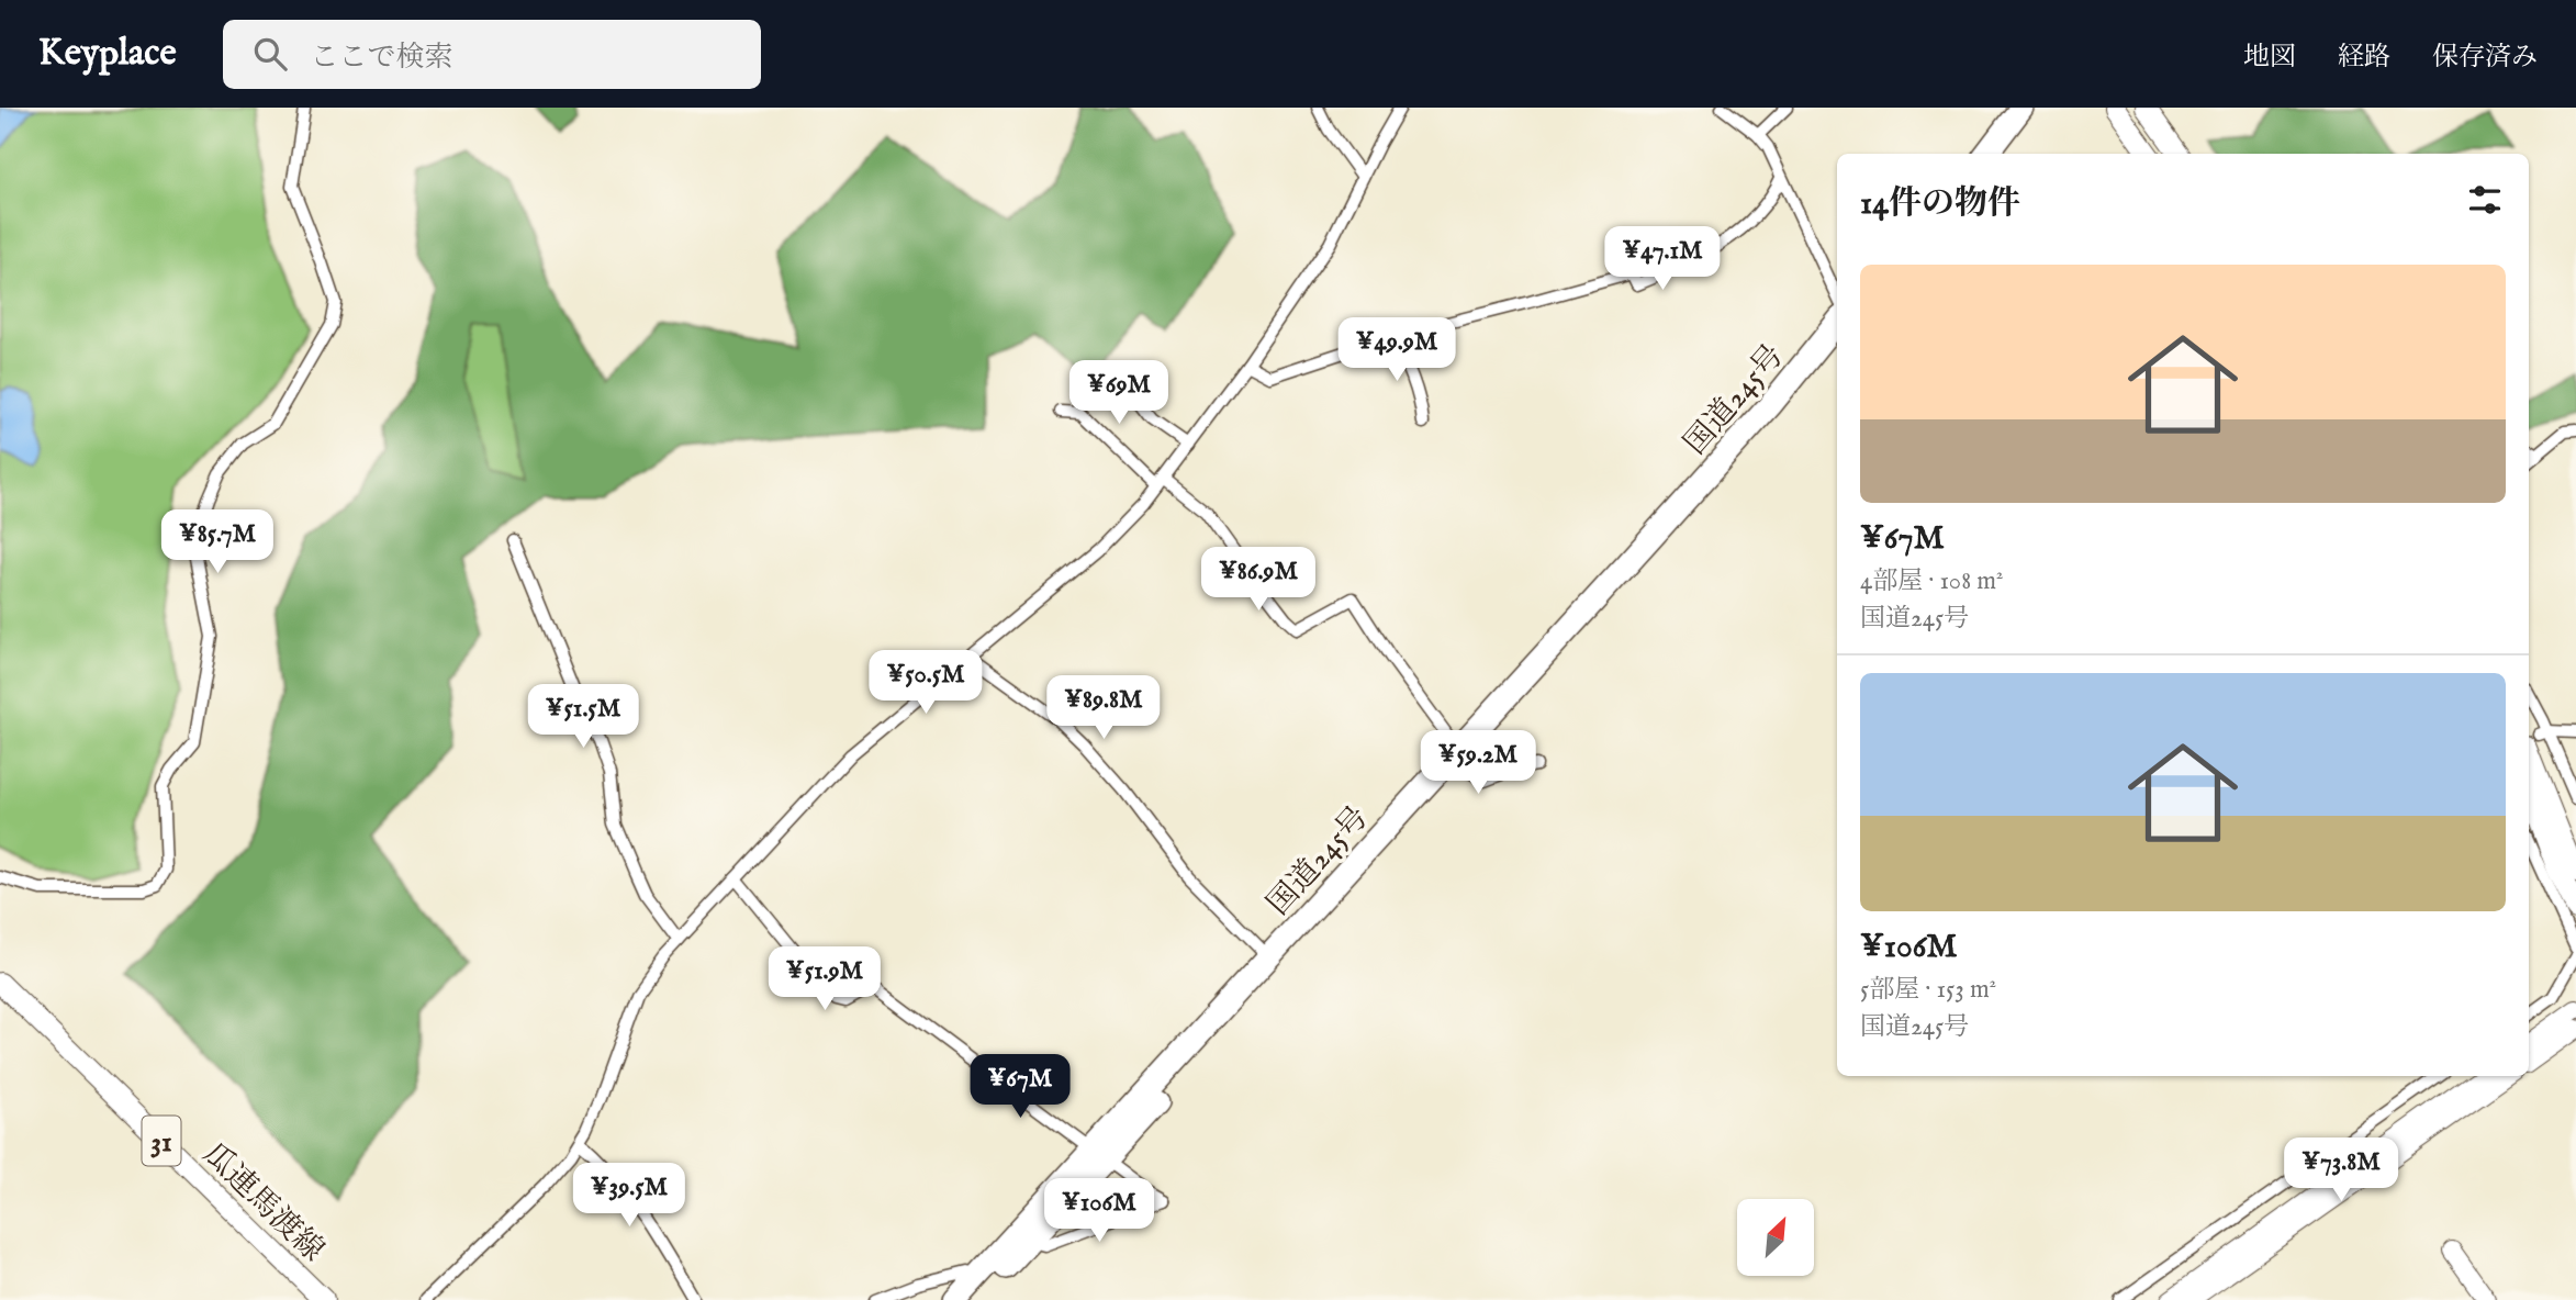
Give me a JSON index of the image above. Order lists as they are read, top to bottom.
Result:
{
  "streets": {
    "highway": ["国道245号"],
    "main road": ["31", "瓜連馬渡線"]
  },
  "north": "top right",
  "page": {
    "header": "Keyplace",
    "search": "ここで検索",
    "nav": ["地図", "経路", "保存済み"],
    "heading": "14件の物件",
    "price": [
      "¥47.1M",
      "¥49.9M",
      "¥69M",
      "¥85.7M",
      "¥86.9M",
      "¥50.5M",
      "¥89.8M",
      "¥51.5M",
      "¥59.2M",
      "¥51.9M",
      "¥67M",
      "¥73.8M",
      "¥39.5M",
      "¥106M"
    ],
    "list": [
      {
        "name": "¥67M",
        "note": "4部屋 · 108 m² · 国道245号"
      },
      {
        "name": "¥106M",
        "note": "5部屋 · 153 m² · 国道245号"
      }
    ]
  }
}
